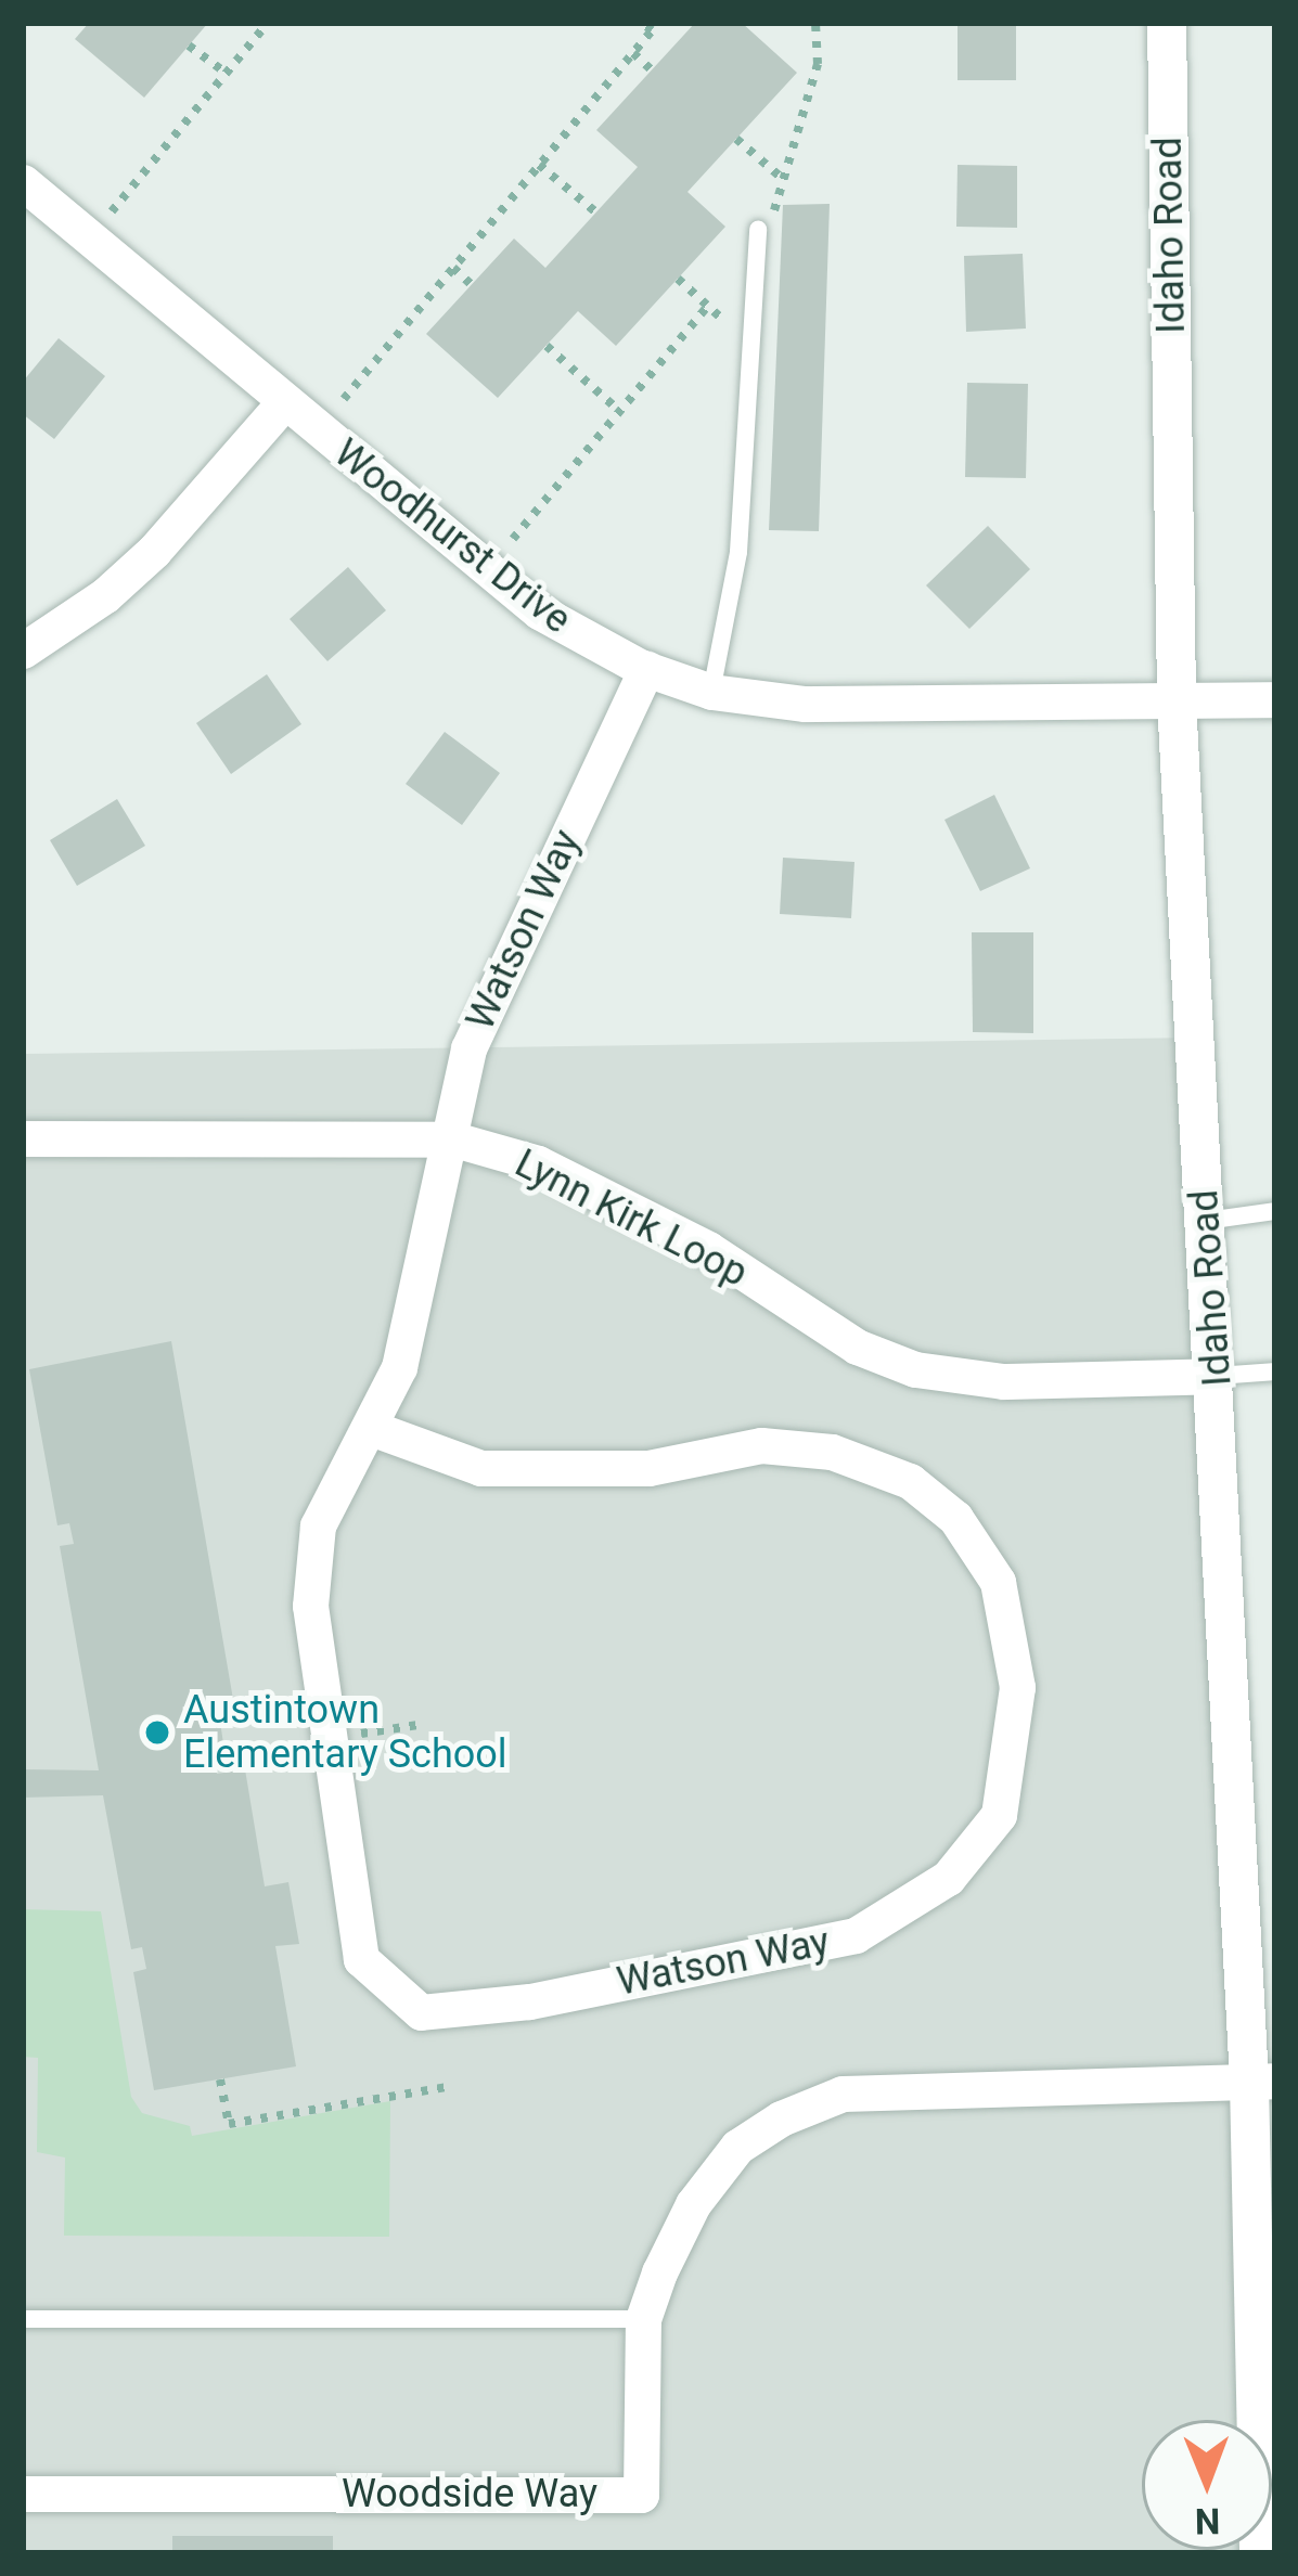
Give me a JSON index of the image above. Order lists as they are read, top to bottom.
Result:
{
  "streets": {
    "street": [
      "Idaho Road",
      "Woodhurst Drive",
      "Watson Way",
      "Lynn Kirk Loop",
      "Woodside Way"
    ]
  },
  "crossings": [
    ["Idaho Road", "Woodhurst Drive"],
    ["Idaho Road", "Lynn Kirk Loop"],
    ["Idaho Road", "Woodside Way"],
    ["Woodhurst Drive", "Watson Way"],
    ["Watson Way", "Lynn Kirk Loop"]
  ],
  "places": ["Austintown Elementary School"],
  "north": "bottom"
}
